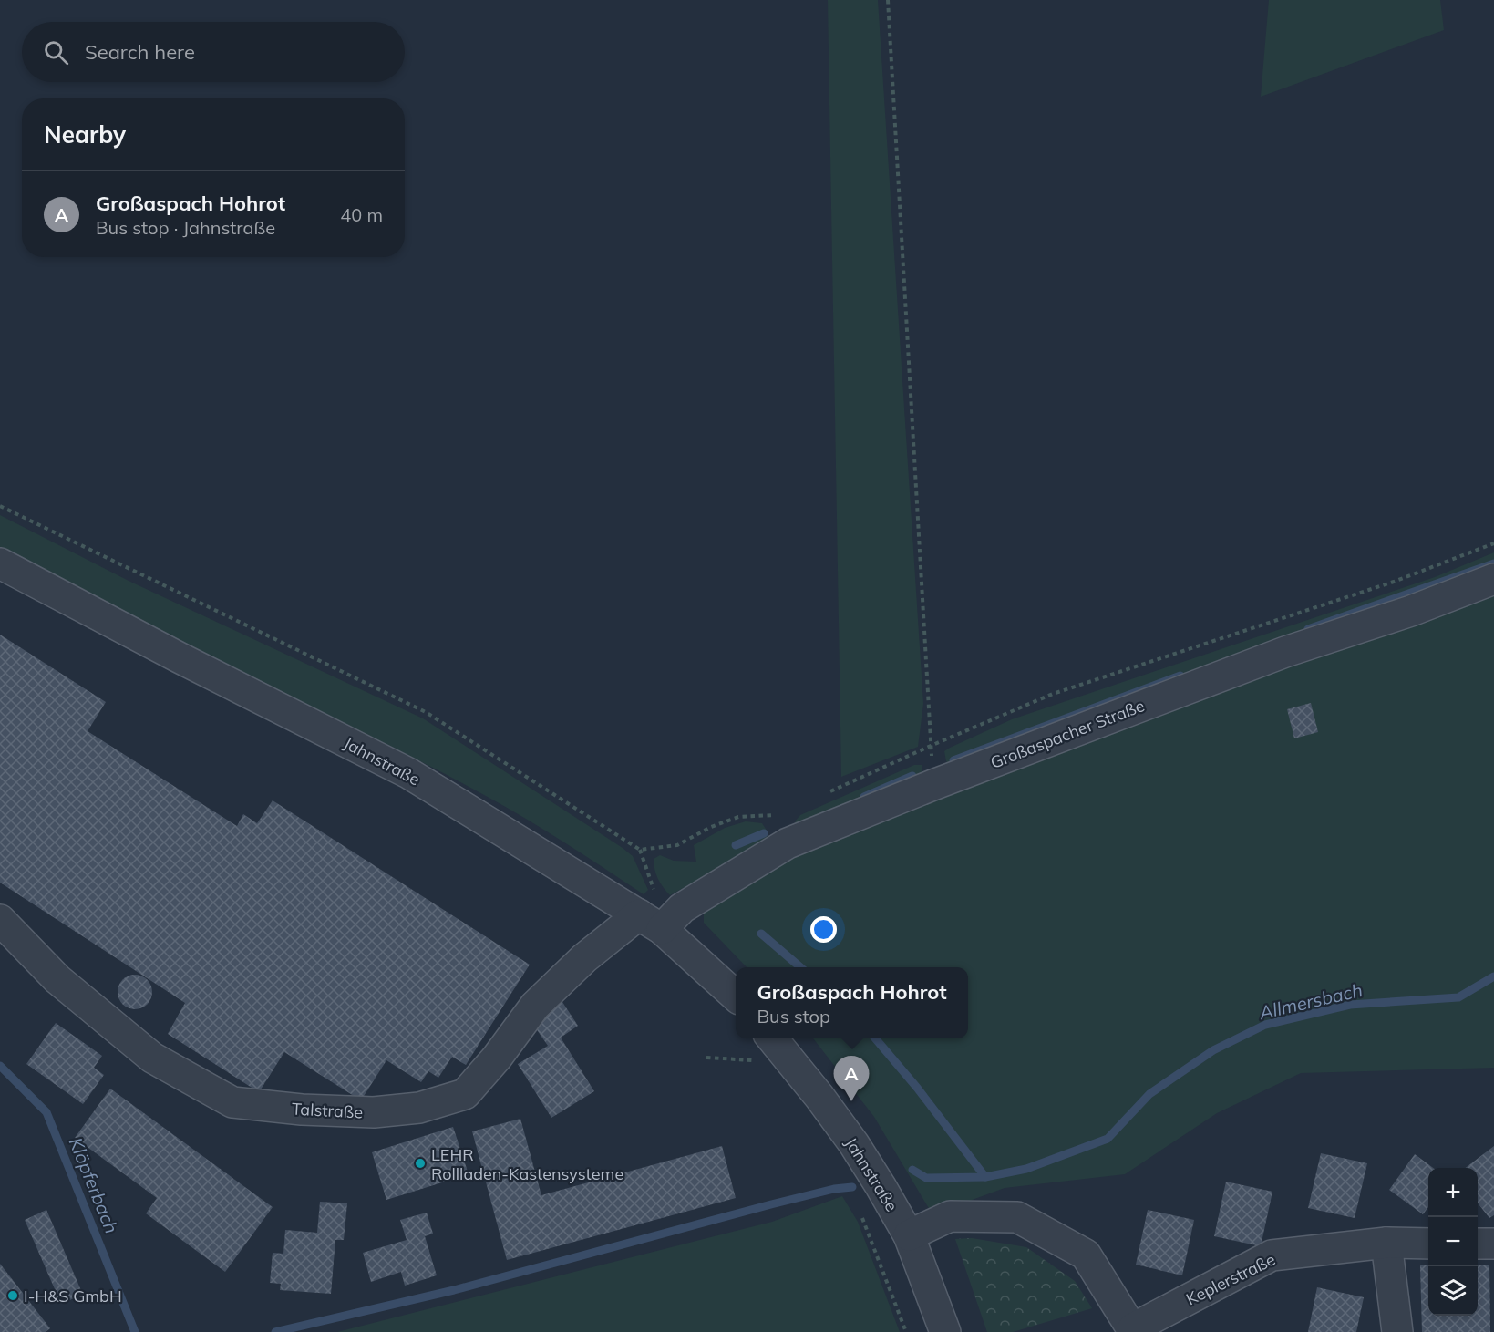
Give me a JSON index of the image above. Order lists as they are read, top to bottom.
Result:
{
  "streets": {
    "street": [
      "Großaspacher Straße",
      "Jahnstraße",
      "Talstraße",
      "Keplerstraße"
    ]
  },
  "crossings": [
    ["Großaspacher Straße", "Jahnstraße"],
    ["Großaspacher Straße", "Talstraße"],
    ["Jahnstraße", "Talstraße"]
  ],
  "water": ["Allmersbach", "Klöpferbach"],
  "places": ["LEHR Rollladen-Kastensysteme", "I-H&S GmbH"],
  "page": {
    "search": "Search here",
    "heading": "Nearby",
    "list": [
      {
        "mark": "A",
        "name": "Großaspach Hohrot",
        "note": "Bus stop · Jahnstraße",
        "value": "40 m"
      }
    ],
    "popup": ["Großaspach Hohrot", "Bus stop"],
    "pins": "A",
    "map_buttons": ["+", "−"]
  }
}
